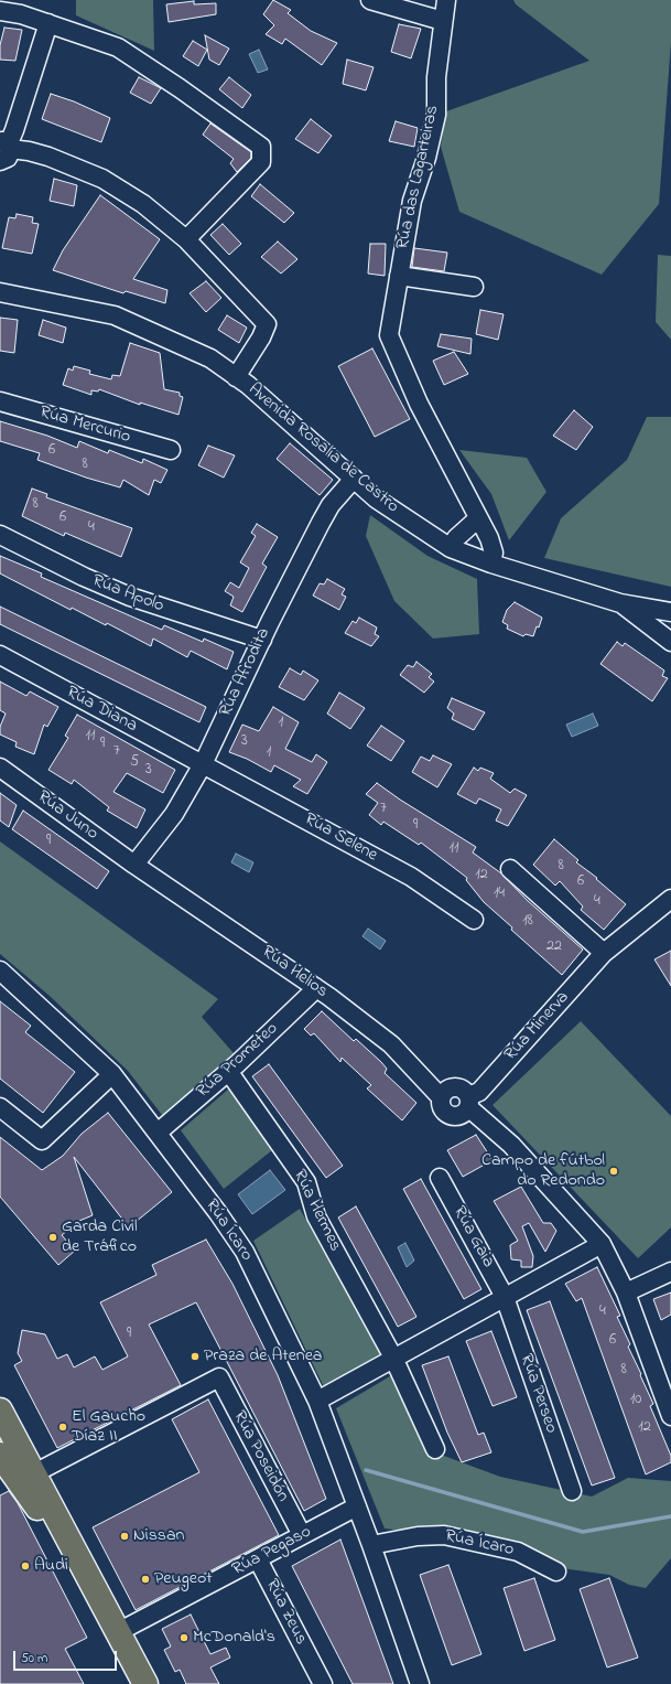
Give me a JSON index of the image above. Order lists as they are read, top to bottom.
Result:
{
  "streets": {
    "street": [
      "Rúa das Lagarteiras",
      "Rúa Mercurio",
      "Avenida Rosalía de Castro",
      "Rúa Apolo",
      "Rúa Afrodita",
      "Rúa Diana",
      "Rúa Juno",
      "Rúa Selene",
      "Rúa Helios",
      "Rúa Minerva",
      "Rúa Prometeo",
      "Rúa Hermes",
      "Rúa Ícaro",
      "Rúa Gaia",
      "Rúa Perseo",
      "Rúa Poseidón",
      "Rúa Pegaso",
      "Rúa Zeus"
    ]
  },
  "crossings": [
    ["Rúa das Lagarteiras", "Avenida Rosalía de Castro"],
    ["Avenida Rosalía de Castro", "Rúa Afrodita"],
    ["Rúa Apolo", "Rúa Afrodita"],
    ["Rúa Afrodita", "Rúa Diana"],
    ["Rúa Afrodita", "Rúa Juno"],
    ["Rúa Afrodita", "Rúa Selene"],
    ["Rúa Afrodita", "Rúa Helios"],
    ["Rúa Diana", "Rúa Selene"],
    ["Rúa Juno", "Rúa Helios"],
    ["Rúa Helios", "Rúa Minerva"],
    ["Rúa Helios", "Rúa Prometeo"],
    ["Rúa Prometeo", "Rúa Hermes"],
    ["Rúa Prometeo", "Rúa Ícaro"],
    ["Rúa Ícaro", "Rúa Pegaso"],
    ["Rúa Gaia", "Rúa Perseo"],
    ["Rúa Poseidón", "Rúa Pegaso"],
    ["Rúa Pegaso", "Rúa Zeus"]
  ],
  "places": [
    "Campo de fútbol do Redondo",
    "Garda Civil de Tráfico",
    "Praza de Atenea",
    "El Gaucho Díaz II",
    "Nissan",
    "Audi",
    "Peugeot",
    "McDonald's"
  ],
  "house_numbers": [
    "6",
    "8",
    "8",
    "6",
    "4",
    "1",
    "11",
    "3",
    "9",
    "7",
    "1",
    "5",
    "3",
    "7",
    "9",
    "9",
    "11",
    "8",
    "12",
    "6",
    "14",
    "4",
    "18",
    "22",
    "4",
    "9",
    "6",
    "8",
    "10",
    "12"
  ],
  "scale_bar": "50 m"
}
